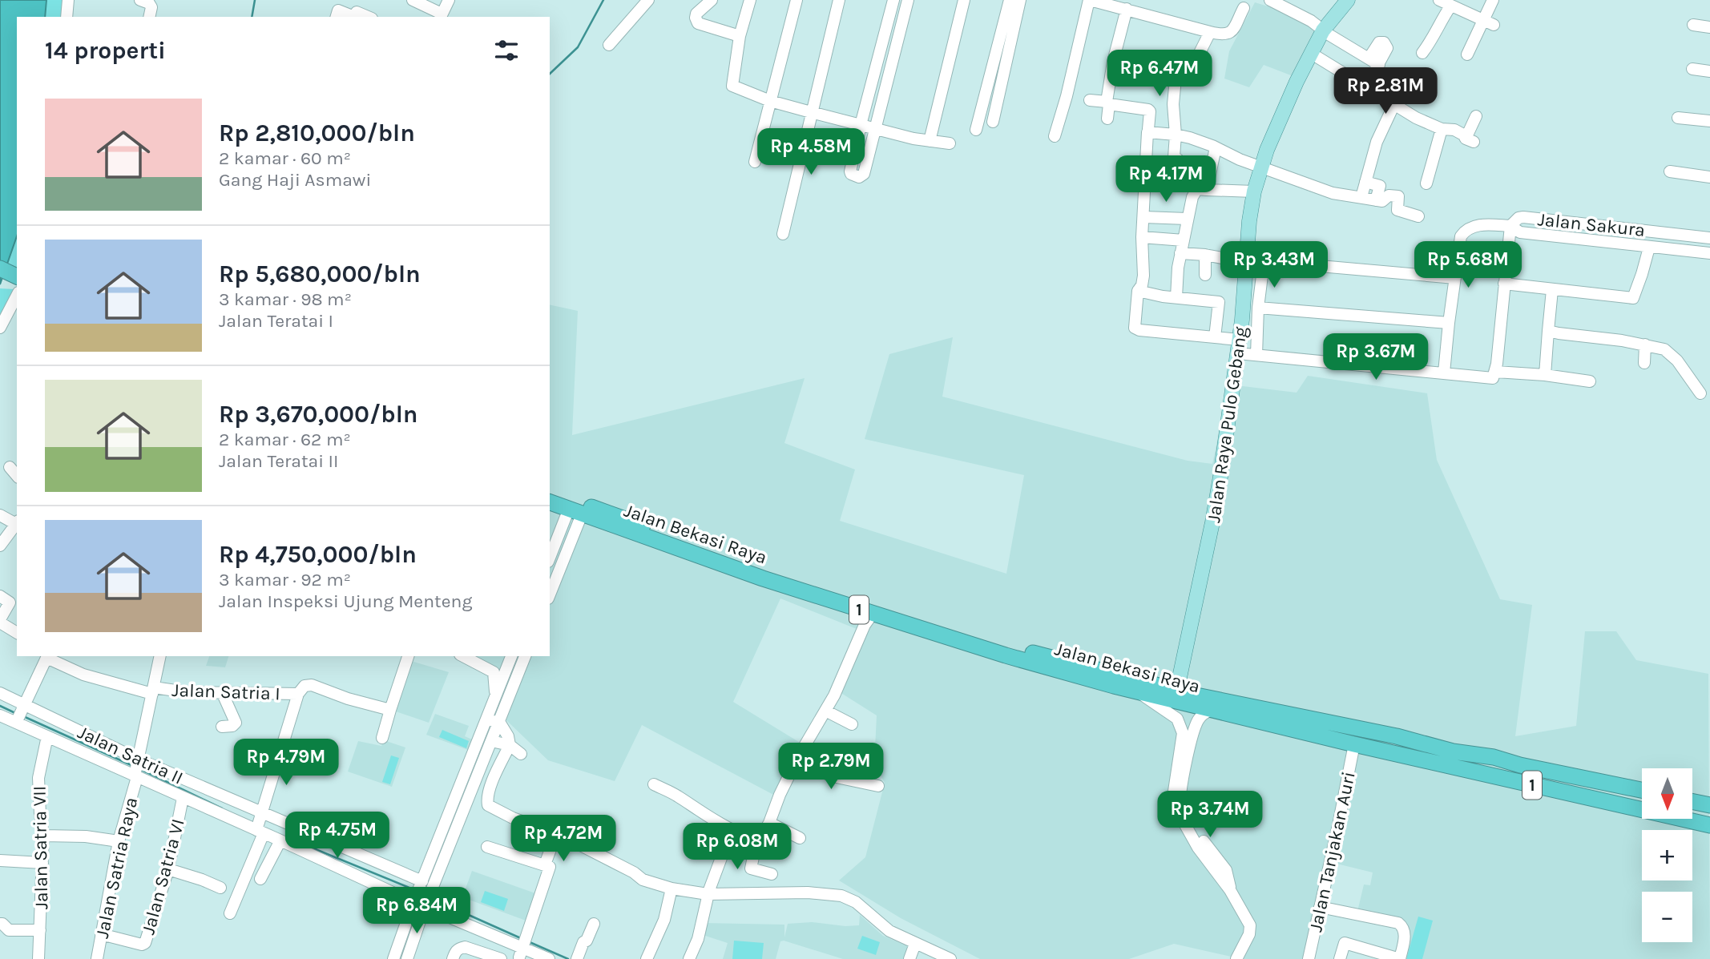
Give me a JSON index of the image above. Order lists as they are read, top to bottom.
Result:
{
  "streets": {
    "highway": ["Jalan Bekasi Raya", "1"],
    "main road": ["Jalan Raya Pulo Gebang"],
    "street": [
      "Jalan Sakura",
      "Jalan Satria I",
      "Jalan Satria II",
      "Jalan Satria VII",
      "Jalan Tanjakan Auri",
      "Jalan Satria Raya",
      "Jalan Satria VI"
    ]
  },
  "crossings": [
    ["Jalan Raya Pulo Gebang", "Jalan Bekasi Raya"],
    ["Jalan Bekasi Raya", "Jalan Tanjakan Auri"],
    ["Jalan Satria I", "Jalan Satria Raya"],
    ["Jalan Satria II", "Jalan Satria Raya"],
    ["Jalan Satria Raya", "Jalan Satria VI"]
  ],
  "north": "bottom",
  "page": {
    "heading": "14 properti",
    "price": [
      "Rp 6.47M",
      "Rp 2.81M",
      "Rp 4.58M",
      "Rp 4.17M",
      "Rp 3.43M",
      "Rp 5.68M",
      "Rp 3.67M",
      "Rp 4.79M",
      "Rp 2.79M",
      "Rp 3.74M",
      "Rp 4.75M",
      "Rp 4.72M",
      "Rp 6.08M",
      "Rp 6.84M"
    ],
    "list": [
      {
        "name": "Rp 2,810,000/bln",
        "note": "2 kamar · 60 m² · Gang Haji Asmawi"
      },
      {
        "name": "Rp 5,680,000/bln",
        "note": "3 kamar · 98 m² · Jalan Teratai I"
      },
      {
        "name": "Rp 3,670,000/bln",
        "note": "2 kamar · 62 m² · Jalan Teratai II"
      },
      {
        "name": "Rp 4,750,000/bln",
        "note": "3 kamar · 92 m² · Jalan Inspeksi Ujung Menteng"
      }
    ],
    "map_buttons": ["+", "−"]
  }
}
